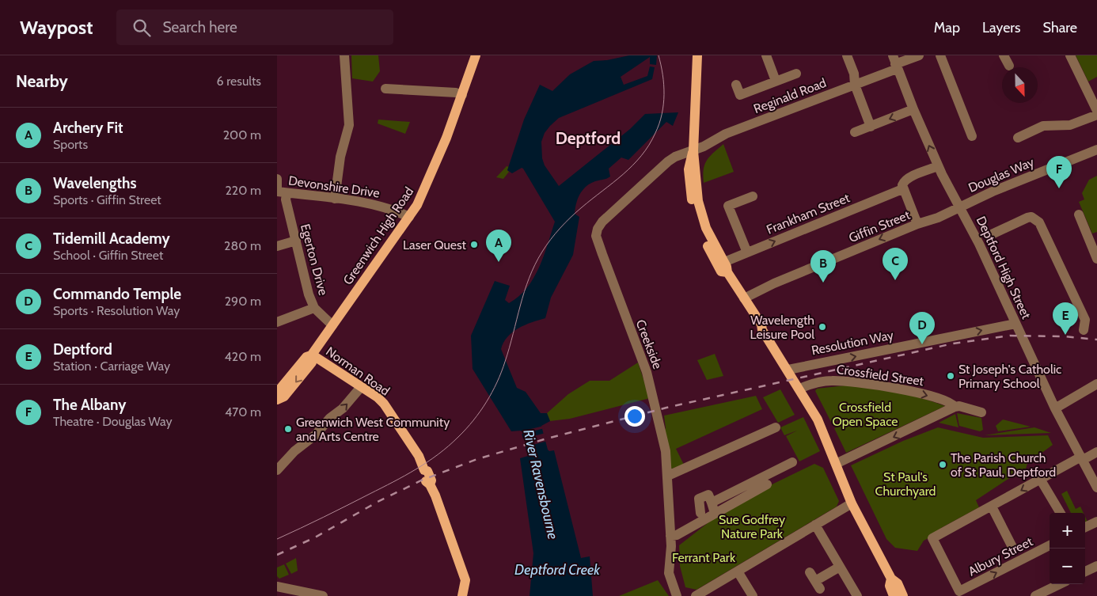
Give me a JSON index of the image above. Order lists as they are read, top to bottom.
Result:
{
  "streets": {
    "main road": ["Greenwich High Road", "Norman Road"],
    "street": [
      "Reginald Road",
      "Douglas Way",
      "Devonshire Drive",
      "Frankham Street",
      "Giffin Street",
      "Egerton Drive",
      "Deptford High Street",
      "Resolution Way",
      "Creekside",
      "Crossfield Street",
      "Albury Street"
    ]
  },
  "crossings": [
    ["Reginald Road", "Deptford High Street"],
    ["Reginald Road", "Creekside"],
    ["Douglas Way", "Giffin Street"],
    ["Douglas Way", "Deptford High Street"],
    ["Devonshire Drive", "Greenwich High Road"],
    ["Devonshire Drive", "Egerton Drive"],
    ["Frankham Street", "Deptford High Street"],
    ["Giffin Street", "Deptford High Street"],
    ["Greenwich High Road", "Egerton Drive"],
    ["Greenwich High Road", "Norman Road"],
    ["Deptford High Street", "Resolution Way"]
  ],
  "one_way": ["Frankham Street", "Giffin Street", "Crossfield Street"],
  "districts": ["Deptford"],
  "water": ["River Ravensbourne", "Deptford Creek"],
  "parks": [
    "Crossfield Open Space",
    "St Paul's Churchyard",
    "Sue Godfrey Nature Park",
    "Ferrant Park"
  ],
  "places": [
    "Laser Quest",
    "Wavelength Leisure Pool",
    "St Joseph's Catholic Primary School",
    "Greenwich West Community and Arts Centre",
    "The Parish Church of St Paul, Deptford"
  ],
  "north": "bottom",
  "page": {
    "header": "Waypost",
    "search": "Search here",
    "nav": ["Map", "Layers", "Share"],
    "heading": ["Nearby", "6 results"],
    "list": [
      {
        "mark": "A",
        "name": "Archery Fit",
        "note": "Sports",
        "value": "200 m"
      },
      {
        "mark": "B",
        "name": "Wavelengths",
        "note": "Sports · Giffin Street",
        "value": "220 m"
      },
      {
        "mark": "C",
        "name": "Tidemill Academy",
        "note": "School · Giffin Street",
        "value": "280 m"
      },
      {
        "mark": "D",
        "name": "Commando Temple",
        "note": "Sports · Resolution Way",
        "value": "290 m"
      },
      {
        "mark": "E",
        "name": "Deptford",
        "note": "Station · Carriage Way",
        "value": "420 m"
      },
      {
        "mark": "F",
        "name": "The Albany",
        "note": "Theatre · Douglas Way",
        "value": "470 m"
      }
    ],
    "pins": [
      "F",
      "A",
      "C",
      "B",
      "E",
      "D"
    ],
    "map_buttons": ["+", "−"]
  }
}
